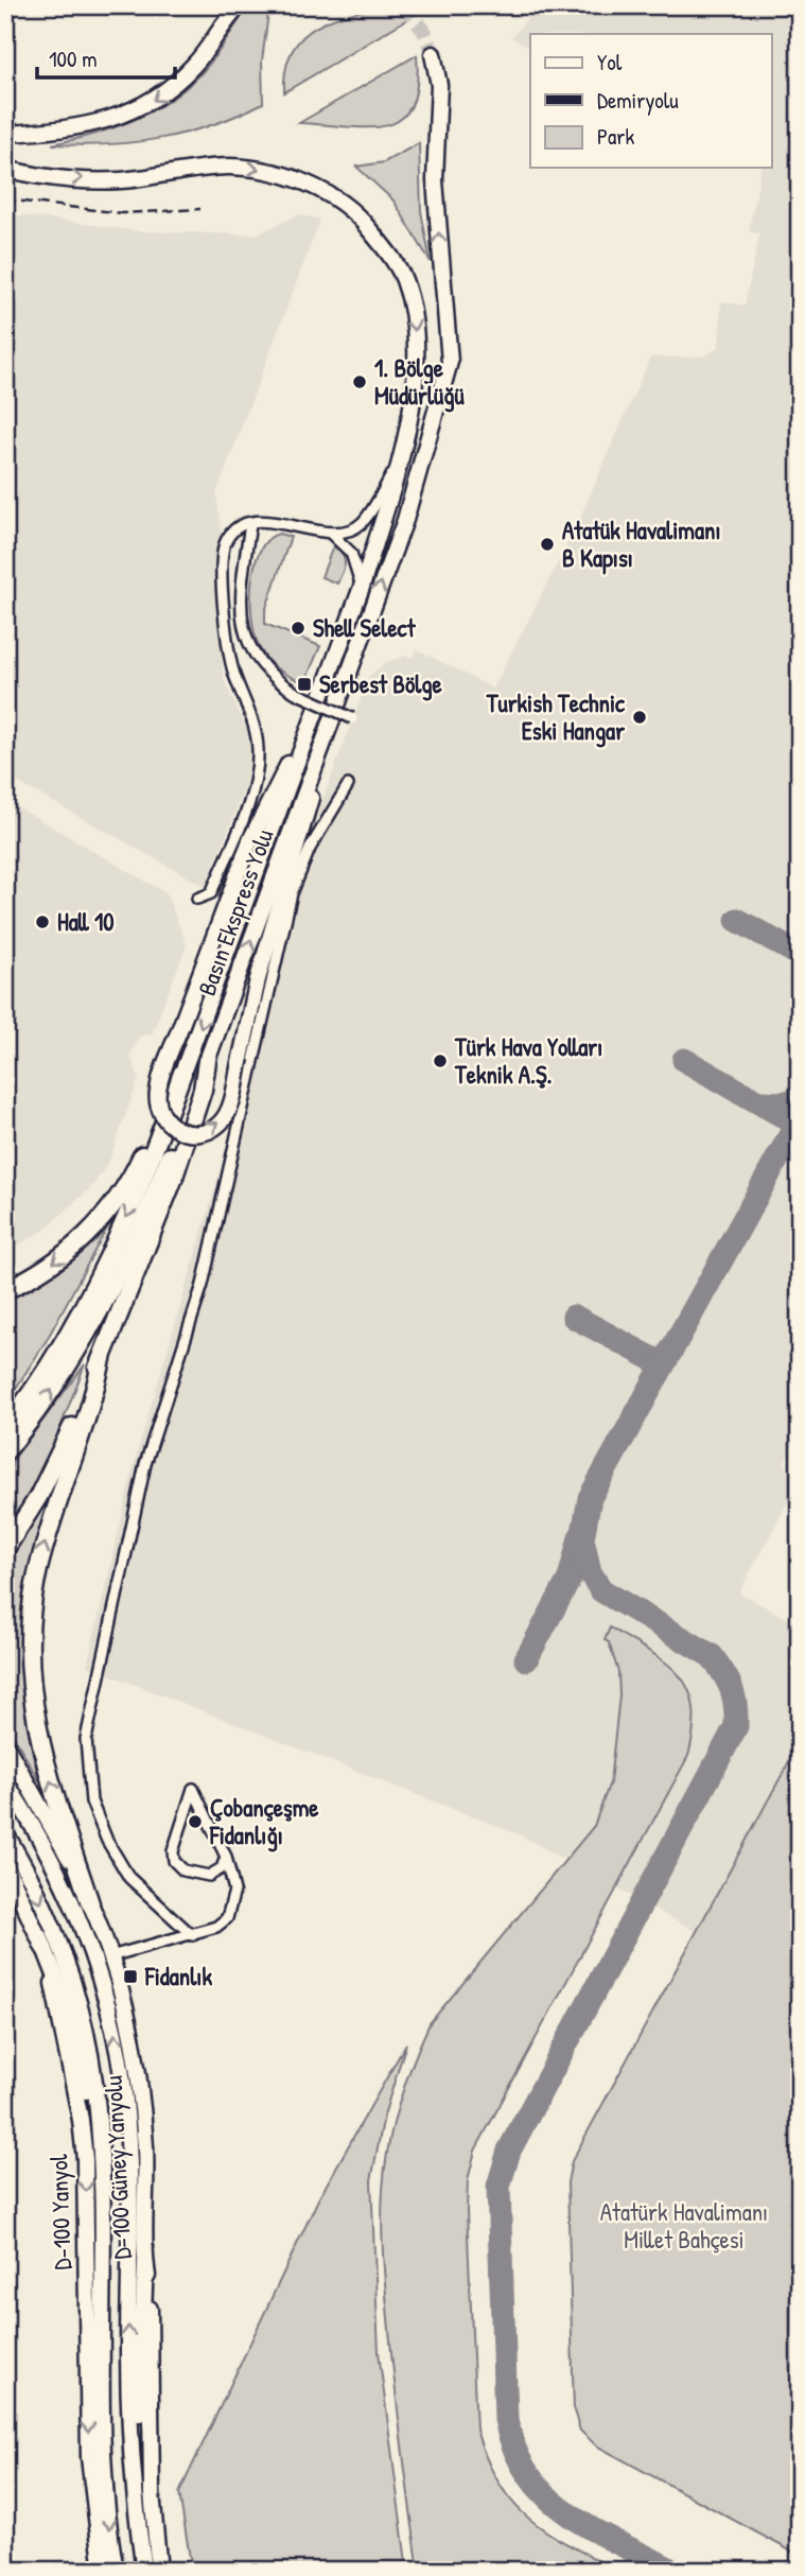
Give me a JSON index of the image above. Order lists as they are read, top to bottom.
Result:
{
  "streets": {
    "highway": ["Basın Ekspress Yolu"],
    "main road": ["D-100 Güney Yanyolu", "D-100 Yanyol"]
  },
  "parks": ["Atatürk Havalimanı Millet Bahçesi"],
  "places": {
    "other": [
      "1. Bölge Müdürlüğü",
      "Atatük Havalimanı B Kapısı",
      "Shell Select",
      "Turkish Technic Eski Hangar",
      "Hall 10",
      "Türk Hava Yolları Teknik A.Ş.",
      "Çobançeşme Fidanlığı"
    ],
    "transit": ["Serbest Bölge", "Fidanlık"]
  },
  "legend": ["Yol", "Demiryolu", "Park"],
  "scale_bar": "100 m"
}
